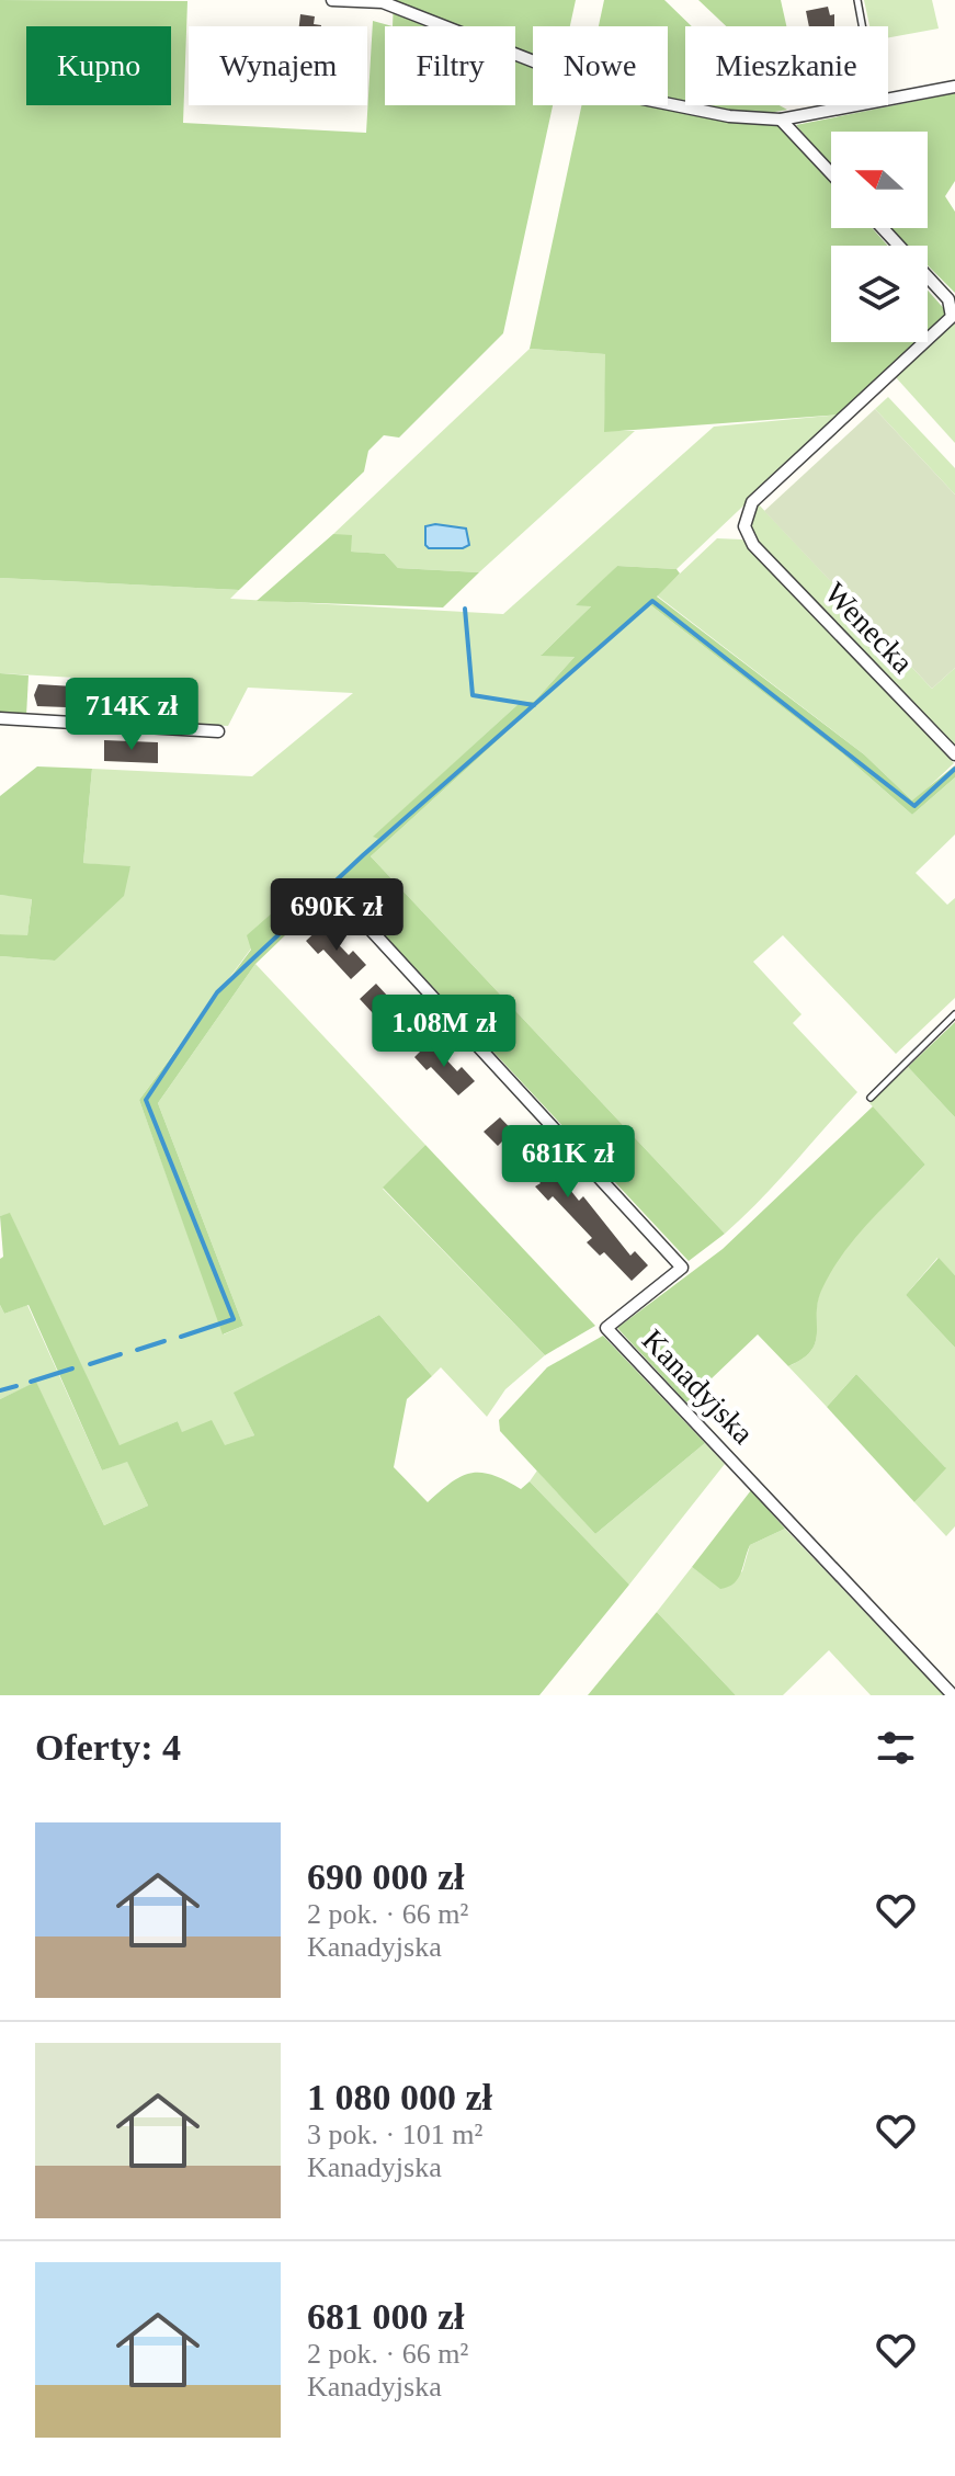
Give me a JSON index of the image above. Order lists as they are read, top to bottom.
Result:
{
  "streets": {
    "street": ["Wenecka", "Kanadyjska"]
  },
  "north": "left",
  "page": {
    "chip": [
      "Kupno",
      "Wynajem",
      "Filtry",
      "Nowe",
      "Mieszkanie"
    ],
    "price": [
      "714K zł",
      "690K zł",
      "1.08M zł",
      "681K zł"
    ],
    "heading": "Oferty: 4",
    "list": [
      {
        "name": "690 000 zł",
        "note": "2 pok. · 66 m² · Kanadyjska"
      },
      {
        "name": "1 080 000 zł",
        "note": "3 pok. · 101 m² · Kanadyjska"
      },
      {
        "name": "681 000 zł",
        "note": "2 pok. · 66 m² · Kanadyjska"
      }
    ]
  }
}
